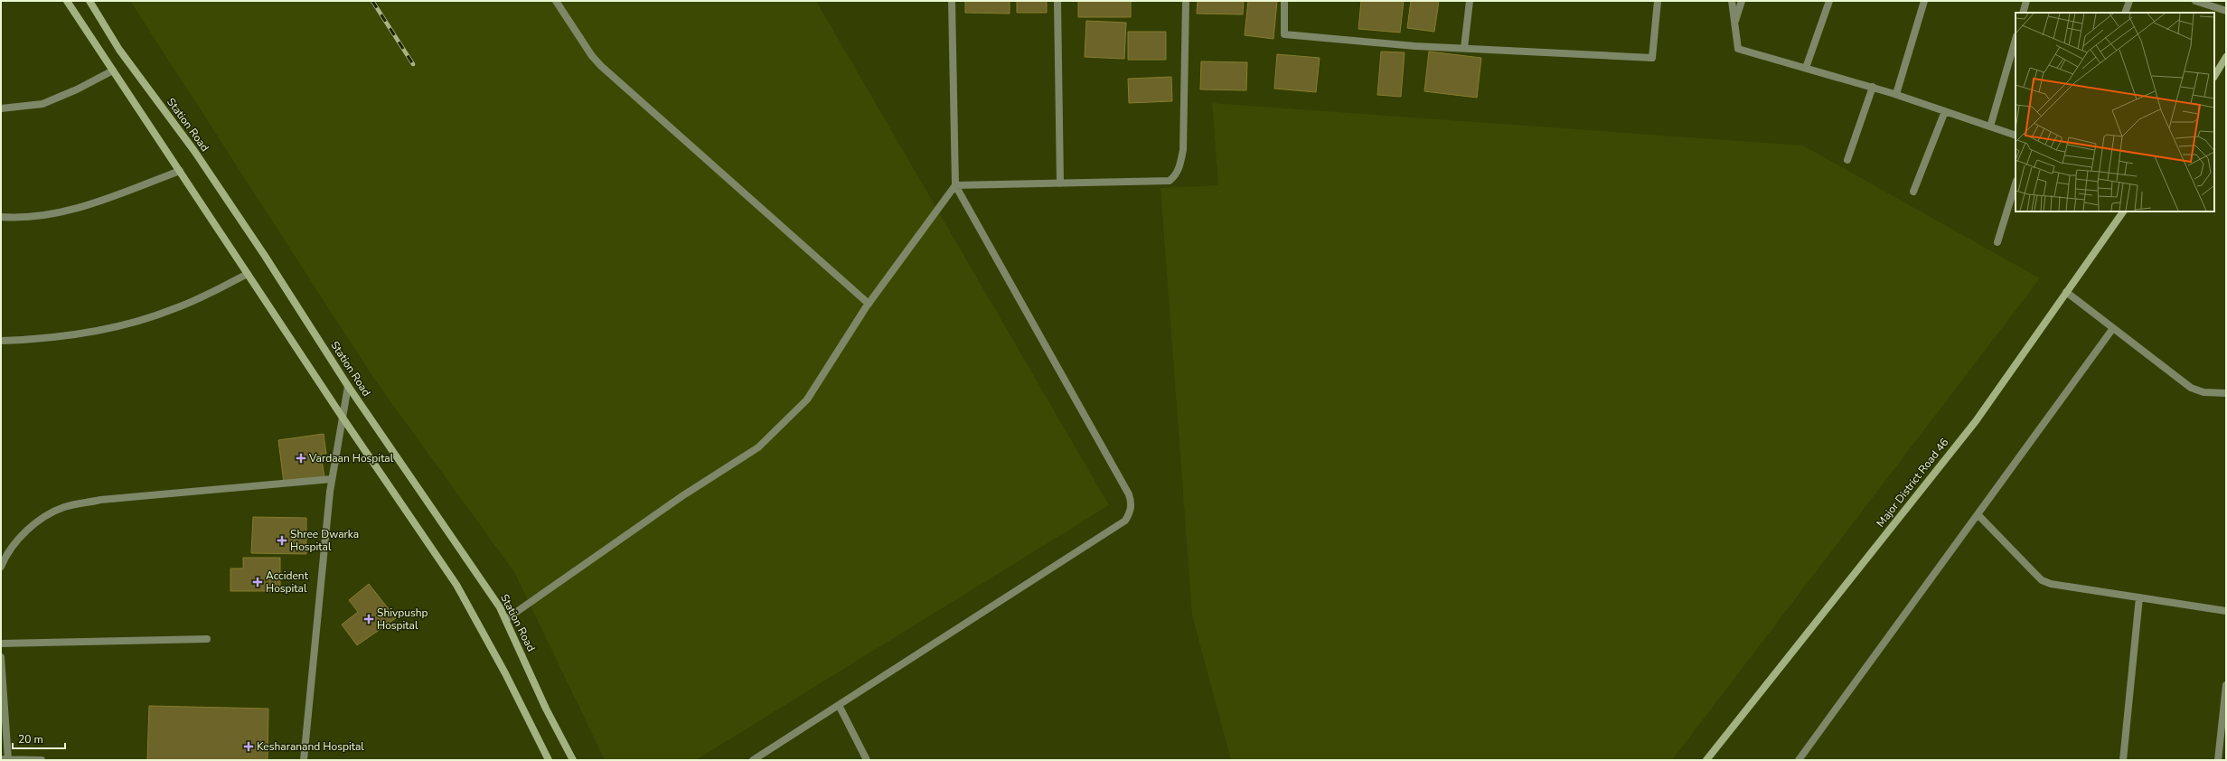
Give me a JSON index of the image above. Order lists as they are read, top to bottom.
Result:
{
  "streets": {
    "main road": ["Station Road", "Major District Road 46"]
  },
  "places": {
    "health": [
      "Vardaan Hospital",
      "Shree Dwarka Hospital",
      "Accident Hospital",
      "Shivpushp Hospital",
      "Kesharanand Hospital"
    ]
  },
  "scale_bar": "20 m"
}
